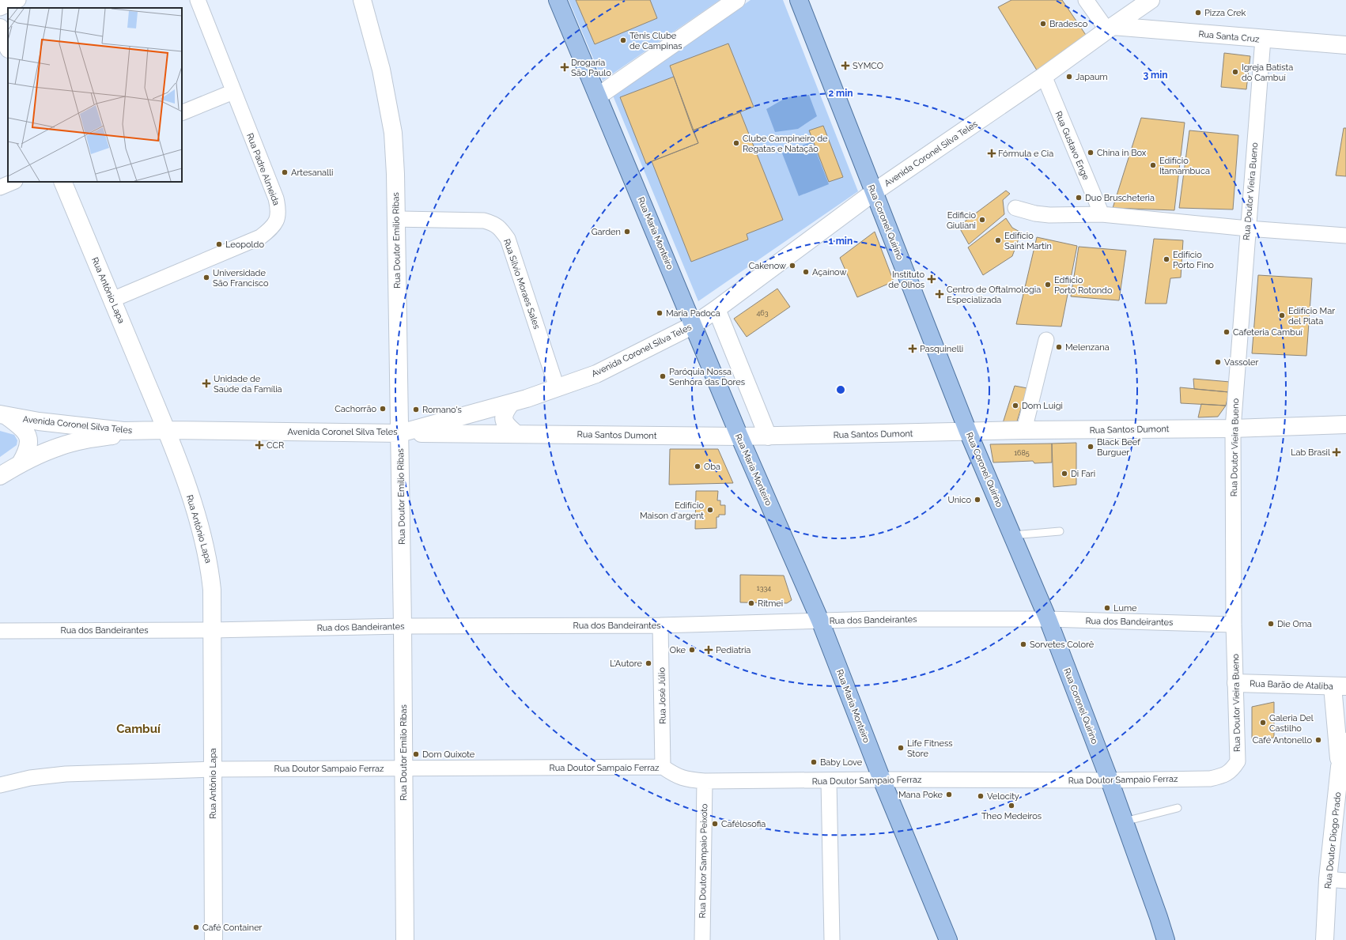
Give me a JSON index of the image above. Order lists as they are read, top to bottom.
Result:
{
  "streets": {
    "main road": ["Rua Coronel Quirino", "Rua Maria Monteiro"],
    "street": [
      "Rua Santa Cruz",
      "Rua Gustavo Enge",
      "Avenida Coronel Silva Teles",
      "Rua Padre Almeida",
      "Rua Doutor Vieira Bueno",
      "Rua Doutor Emílio Ribas",
      "Rua Silvio Moraes Sales",
      "Rua Antônio Lapa",
      "Rua Santos Dumont",
      "Rua dos Bandeirantes",
      "Rua Barão de Ataliba",
      "Rua José Júlio",
      "Rua Doutor Sampaio Ferraz",
      "Rua Doutor Diogo Prado",
      "Rua Doutor Sampaio Peixoto"
    ]
  },
  "crossings": [
    ["Rua Santa Cruz", "Avenida Coronel Silva Teles"],
    ["Rua Santa Cruz", "Rua Doutor Vieira Bueno"],
    ["Rua Gustavo Enge", "Avenida Coronel Silva Teles"],
    ["Avenida Coronel Silva Teles", "Rua Coronel Quirino"],
    ["Avenida Coronel Silva Teles", "Rua Maria Monteiro"],
    ["Avenida Coronel Silva Teles", "Rua Doutor Emílio Ribas"],
    ["Avenida Coronel Silva Teles", "Rua Silvio Moraes Sales"],
    ["Avenida Coronel Silva Teles", "Rua Antônio Lapa"],
    ["Avenida Coronel Silva Teles", "Rua Santos Dumont"],
    ["Rua Padre Almeida", "Rua Antônio Lapa"],
    ["Rua Doutor Vieira Bueno", "Rua Santos Dumont"],
    ["Rua Doutor Vieira Bueno", "Rua dos Bandeirantes"],
    ["Rua Doutor Vieira Bueno", "Rua Barão de Ataliba"],
    ["Rua Doutor Vieira Bueno", "Rua Doutor Sampaio Ferraz"],
    ["Rua Coronel Quirino", "Rua Santos Dumont"],
    ["Rua Coronel Quirino", "Rua dos Bandeirantes"],
    ["Rua Coronel Quirino", "Rua Doutor Sampaio Ferraz"],
    ["Rua Maria Monteiro", "Rua Santos Dumont"],
    ["Rua Maria Monteiro", "Rua dos Bandeirantes"],
    ["Rua Maria Monteiro", "Rua Doutor Sampaio Ferraz"],
    ["Rua Doutor Emílio Ribas", "Rua Silvio Moraes Sales"],
    ["Rua Doutor Emílio Ribas", "Rua Santos Dumont"],
    ["Rua Doutor Emílio Ribas", "Rua dos Bandeirantes"],
    ["Rua Doutor Emílio Ribas", "Rua Doutor Sampaio Ferraz"],
    ["Rua Antônio Lapa", "Rua dos Bandeirantes"],
    ["Rua Antônio Lapa", "Rua Doutor Sampaio Ferraz"],
    ["Rua dos Bandeirantes", "Rua José Júlio"],
    ["Rua José Júlio", "Rua Doutor Sampaio Ferraz"],
    ["Rua Doutor Sampaio Ferraz", "Rua Doutor Sampaio Peixoto"]
  ],
  "districts": ["Cambuí"],
  "places": {
    "other": [
      "Pizza Crek",
      "Bradesco",
      "Tênis Clube de Campinas",
      "Igreja Batista do Cambuí",
      "Japaum",
      "Clube Campineiro de Regatas e Natação",
      "China in Box",
      "Edifício Itamambuca",
      "Artesanalli",
      "Duo Bruscheteria",
      "Edificio Giuliani",
      "Garden",
      "Edifício Saint Martin",
      "Leopoldo",
      "Edifício Porto Fino",
      "Cakenow",
      "Açaínow",
      "Universidade São Francisco",
      "Edfiício Porto Rotondo",
      "Maria Padoca",
      "Edifício Mar del Plata",
      "Cafeteria Cambuí",
      "Melenzana",
      "Vassoler",
      "Paróquia Nossa Senhora das Dores",
      "Dom Luigi",
      "Cachorrão",
      "Romano's",
      "Black Beef Burguer",
      "Oba",
      "Di Fari",
      "Unico",
      "Edifício Maison d'argent",
      "Ritmei",
      "Lume",
      "Die Oma",
      "Sorvetes Colorê",
      "Oke",
      "L'Autore",
      "Galeria Del Castilho",
      "Café Antonello",
      "Life Fitness Store",
      "Dom Quixote",
      "Baby Love",
      "Mana Poke",
      "Velocity",
      "Theo Medeiros",
      "Cafélosofia",
      "Café Container"
    ],
    "health": [
      "SYMCO",
      "Drogaria São Paulo",
      "Fórmula e Cia",
      "Instituto de Olhos",
      "Centro de Oftalmologia Especializada",
      "Pasquinelli",
      "Unidade de Saúde da Família",
      "CCR",
      "Lab Brasil",
      "Pediatria"
    ]
  },
  "house_numbers": ["463", "1685", "1334"],
  "rings": ["3 min", "2 min", "1 min"]
}
